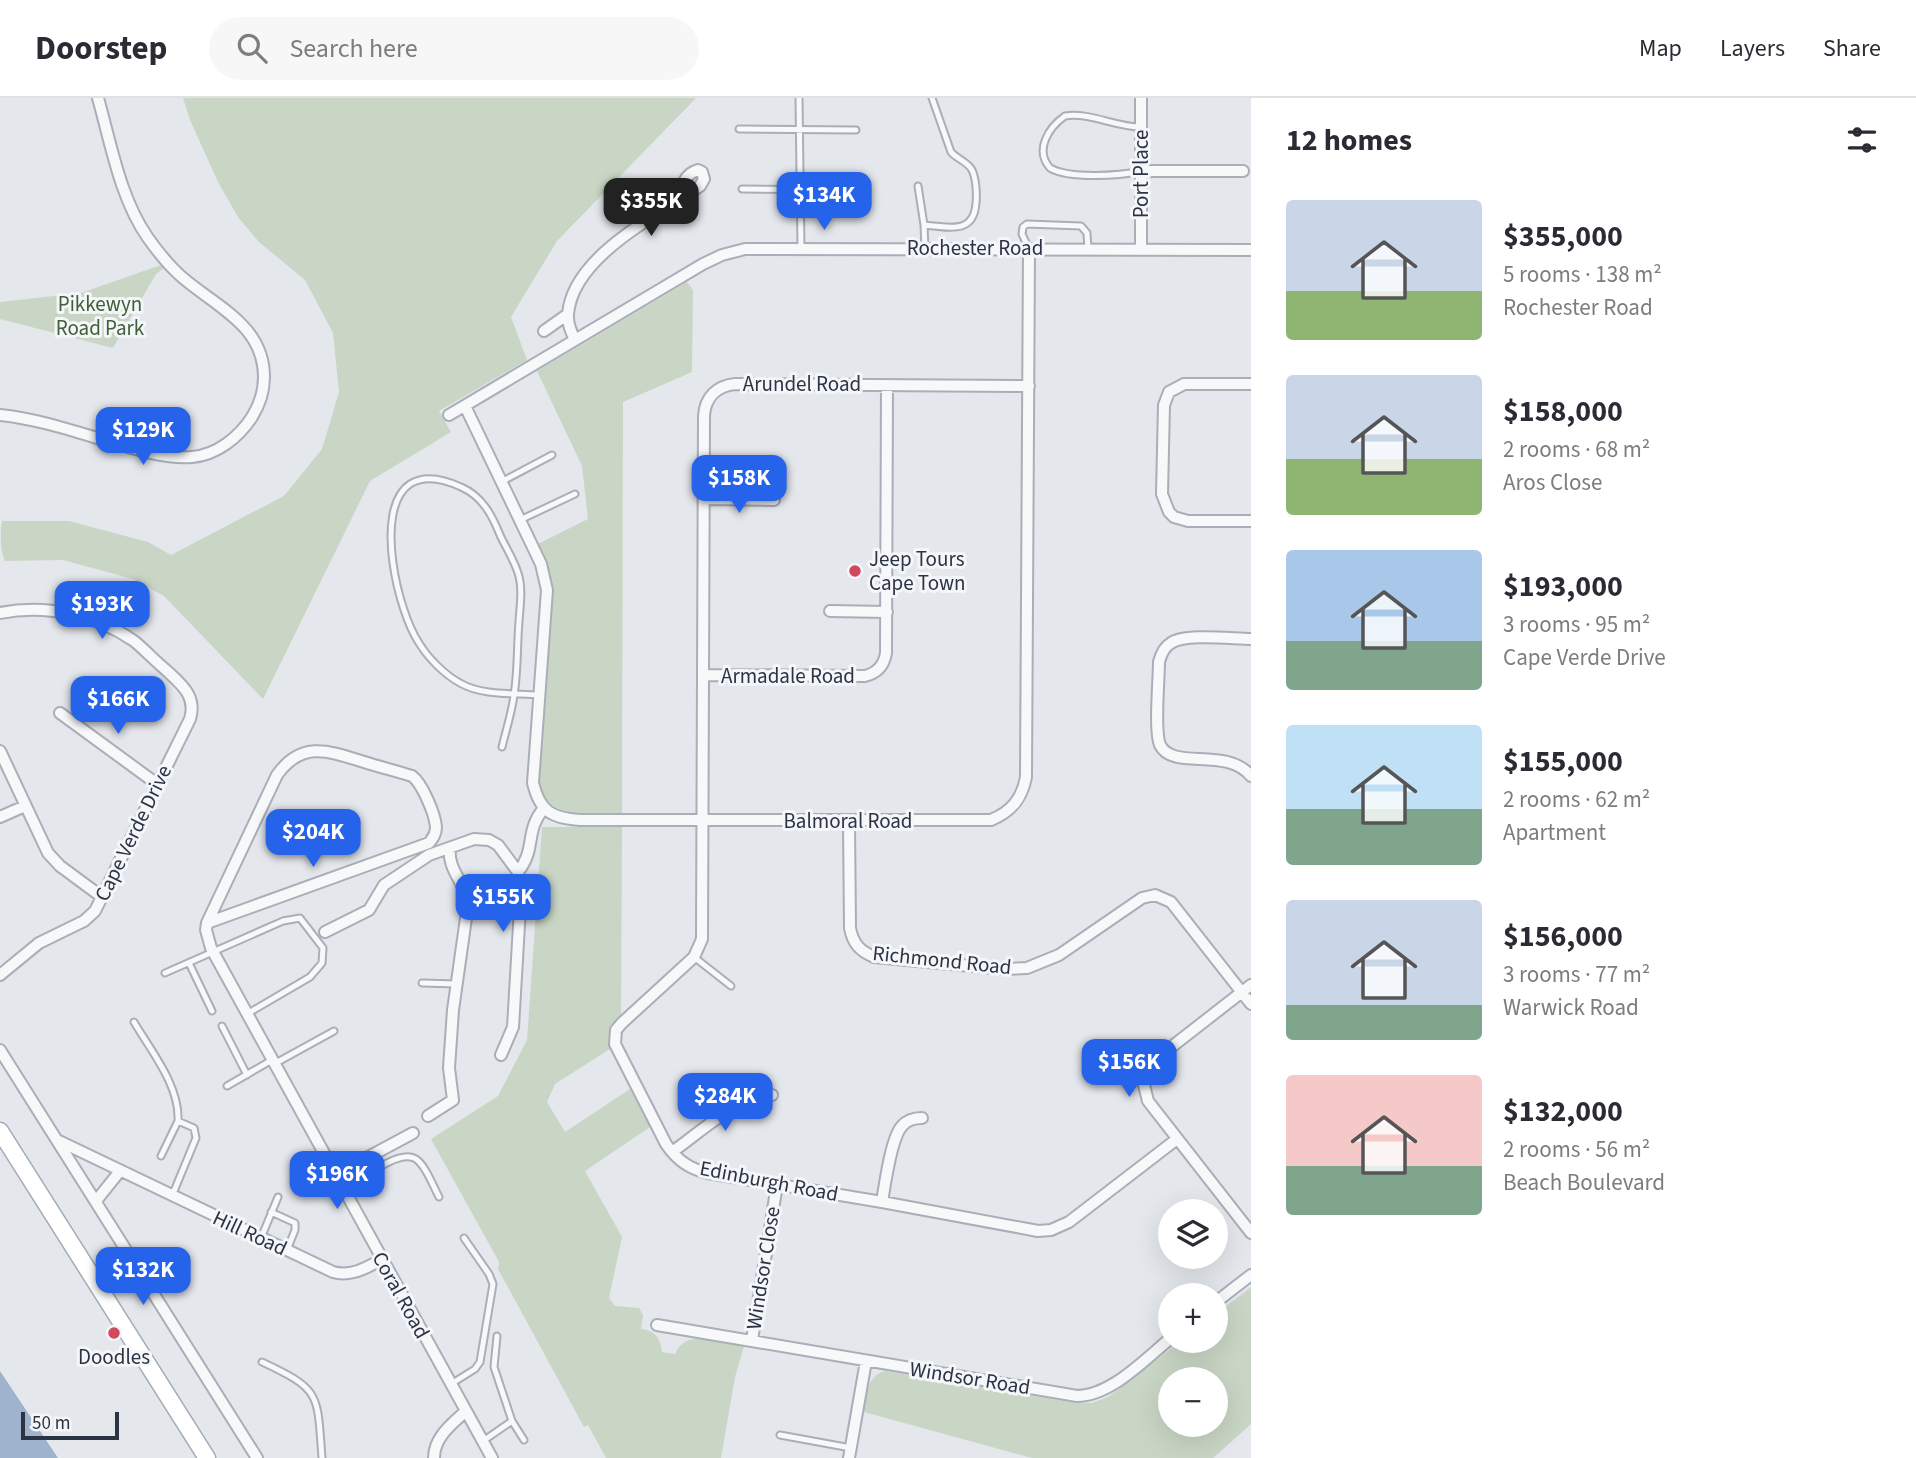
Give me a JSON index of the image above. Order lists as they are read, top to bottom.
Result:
{
  "streets": {
    "street": [
      "Port Place",
      "Rochester Road",
      "Arundel Road",
      "Armadale Road",
      "Balmoral Road",
      "Cape Verde Drive",
      "Richmond Road",
      "Edinburgh Road",
      "Hill Road",
      "Windsor Close",
      "Coral Road",
      "Windsor Road"
    ]
  },
  "crossings": [
    ["Port Place", "Rochester Road"],
    ["Rochester Road", "Balmoral Road"],
    ["Arundel Road", "Armadale Road"],
    ["Arundel Road", "Balmoral Road"],
    ["Balmoral Road", "Richmond Road"],
    ["Edinburgh Road", "Windsor Close"],
    ["Hill Road", "Coral Road"],
    ["Windsor Close", "Windsor Road"]
  ],
  "parks": ["Pikkewyn Road Park"],
  "places": ["Jeep Tours Cape Town", "Doodles"],
  "scale_bar": "50 m",
  "page": {
    "header": "Doorstep",
    "search": "Search here",
    "nav": ["Map", "Layers", "Share"],
    "heading": "12 homes",
    "price": [
      "$134K",
      "$355K",
      "$129K",
      "$158K",
      "$193K",
      "$166K",
      "$204K",
      "$155K",
      "$156K",
      "$284K",
      "$196K",
      "$132K"
    ],
    "list": [
      {
        "name": "$355,000",
        "note": "5 rooms · 138 m² · Rochester Road"
      },
      {
        "name": "$158,000",
        "note": "2 rooms · 68 m² · Aros Close"
      },
      {
        "name": "$193,000",
        "note": "3 rooms · 95 m² · Cape Verde Drive"
      },
      {
        "name": "$155,000",
        "note": "2 rooms · 62 m² · Apartment"
      },
      {
        "name": "$156,000",
        "note": "3 rooms · 77 m² · Warwick Road"
      },
      {
        "name": "$132,000",
        "note": "2 rooms · 56 m² · Beach Boulevard"
      }
    ],
    "map_buttons": ["+", "−"],
    "scale": "50 m"
  }
}
